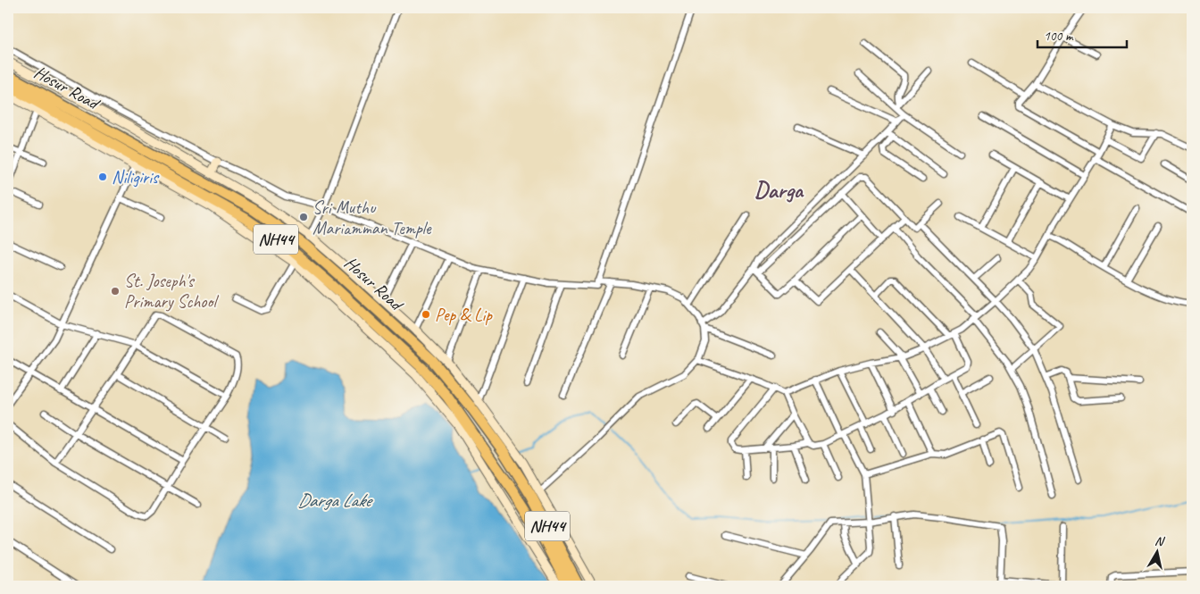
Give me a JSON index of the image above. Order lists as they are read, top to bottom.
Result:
{
  "streets": {
    "highway": ["Hosur Road", "NH44"]
  },
  "districts": ["Darga"],
  "water": ["Darga Lake"],
  "places": [
    "Niligiris",
    "Sri Muthu Mariamman Temple",
    "St. Joseph's Primary School",
    "Pep & Lip"
  ],
  "scale_bar": "100 m",
  "north": "top"
}
